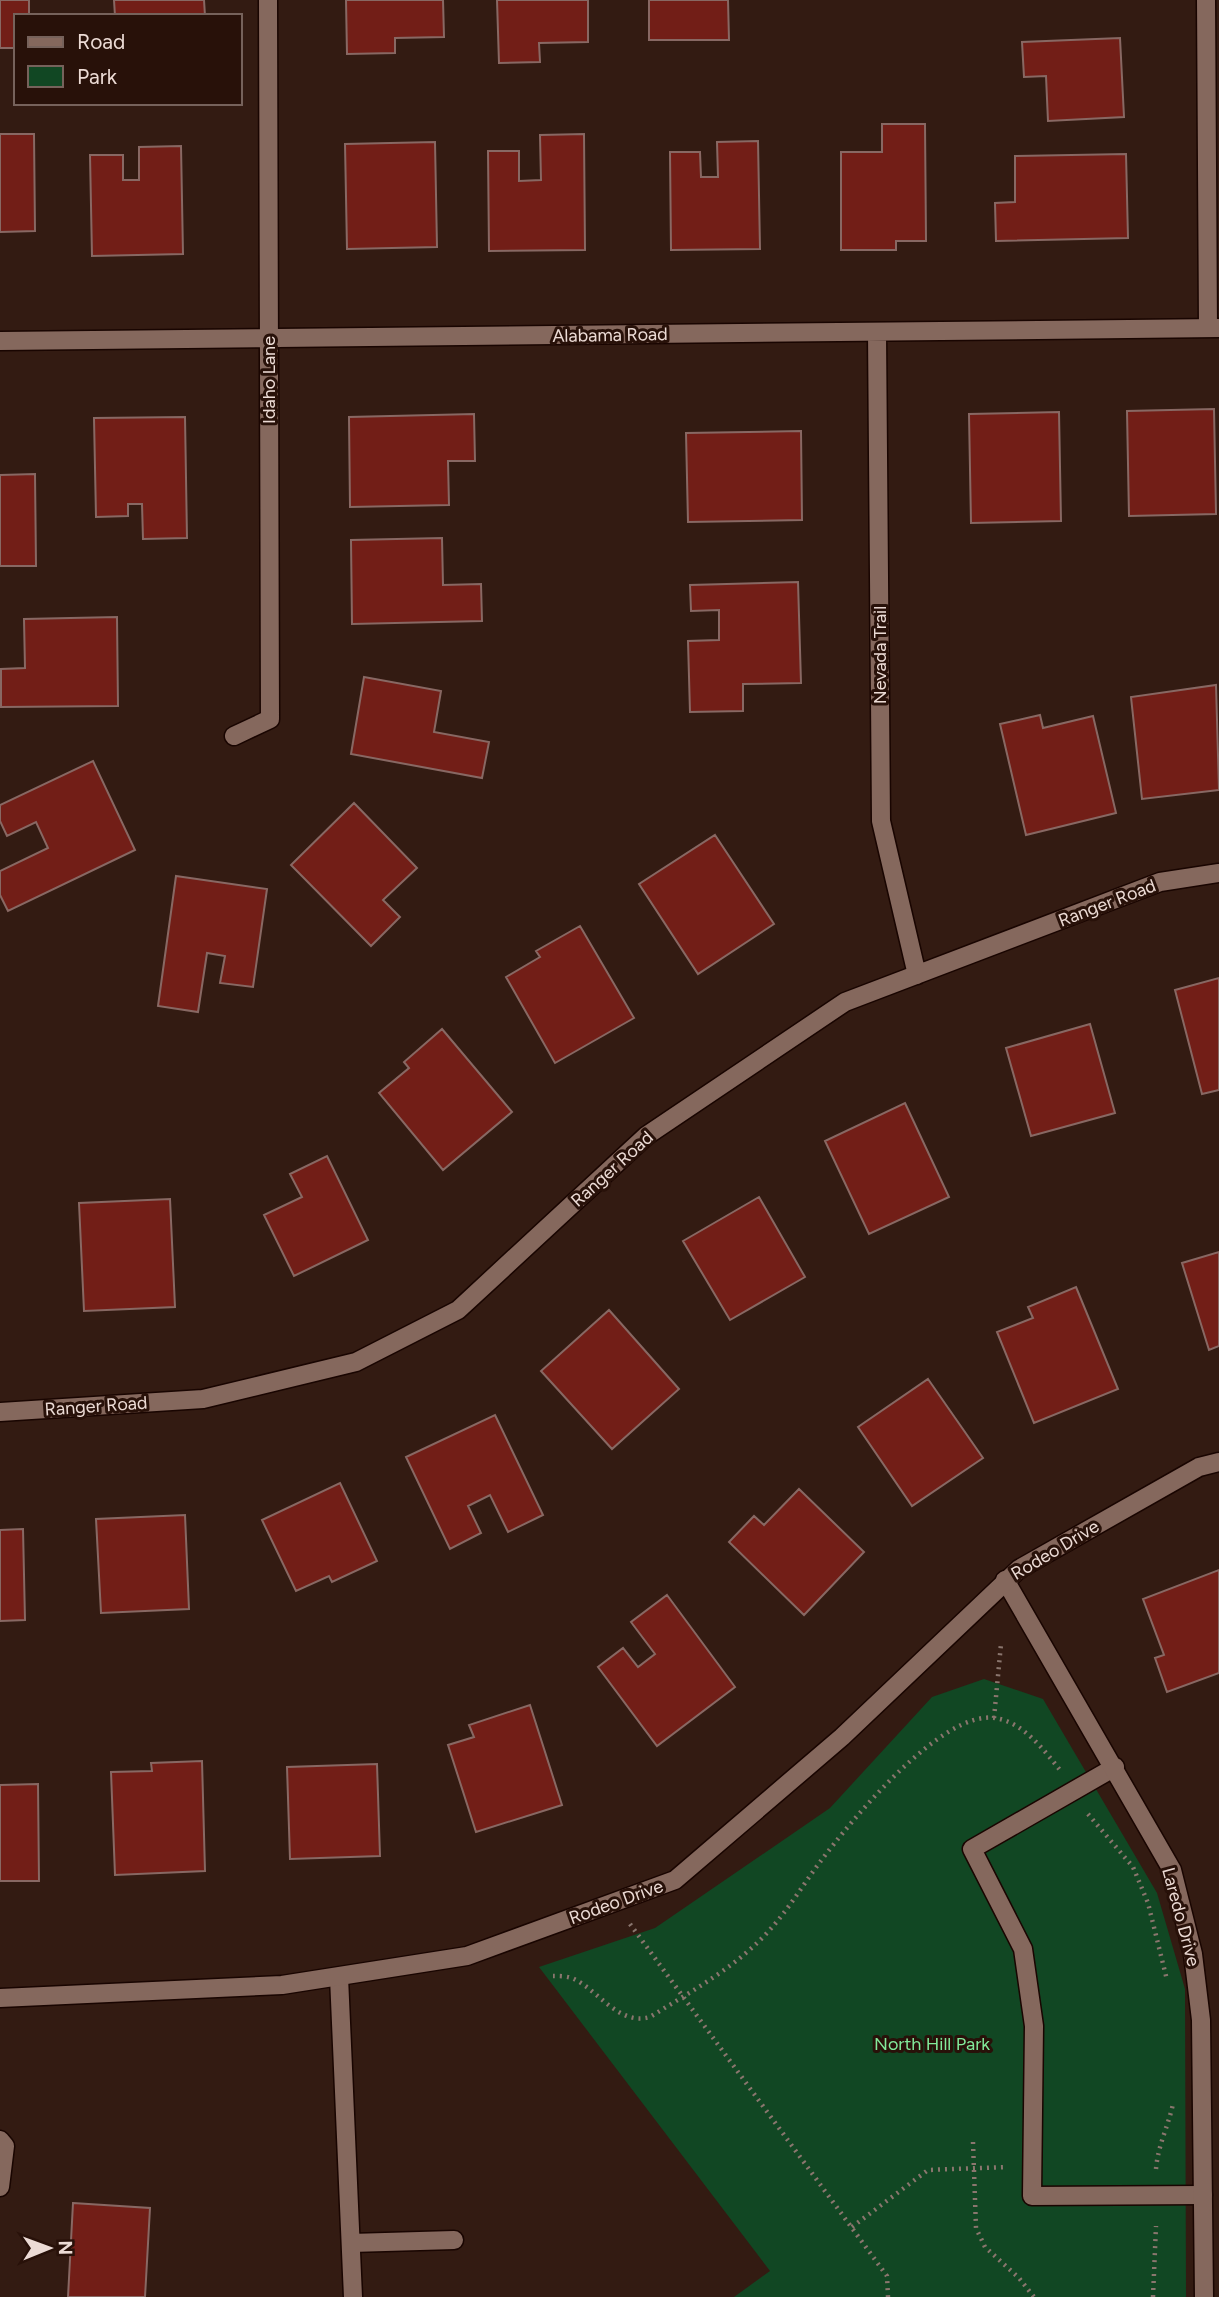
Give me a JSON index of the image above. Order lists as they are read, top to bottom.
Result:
{
  "streets": {
    "street": [
      "Alabama Road",
      "Idaho Lane",
      "Nevada Trail",
      "Ranger Road",
      "Rodeo Drive",
      "Laredo Drive"
    ]
  },
  "crossings": [
    ["Alabama Road", "Idaho Lane"],
    ["Alabama Road", "Nevada Trail"],
    ["Nevada Trail", "Ranger Road"],
    ["Rodeo Drive", "Laredo Drive"]
  ],
  "parks": ["North Hill Park"],
  "legend": ["Road", "Park"],
  "north": "right"
}
